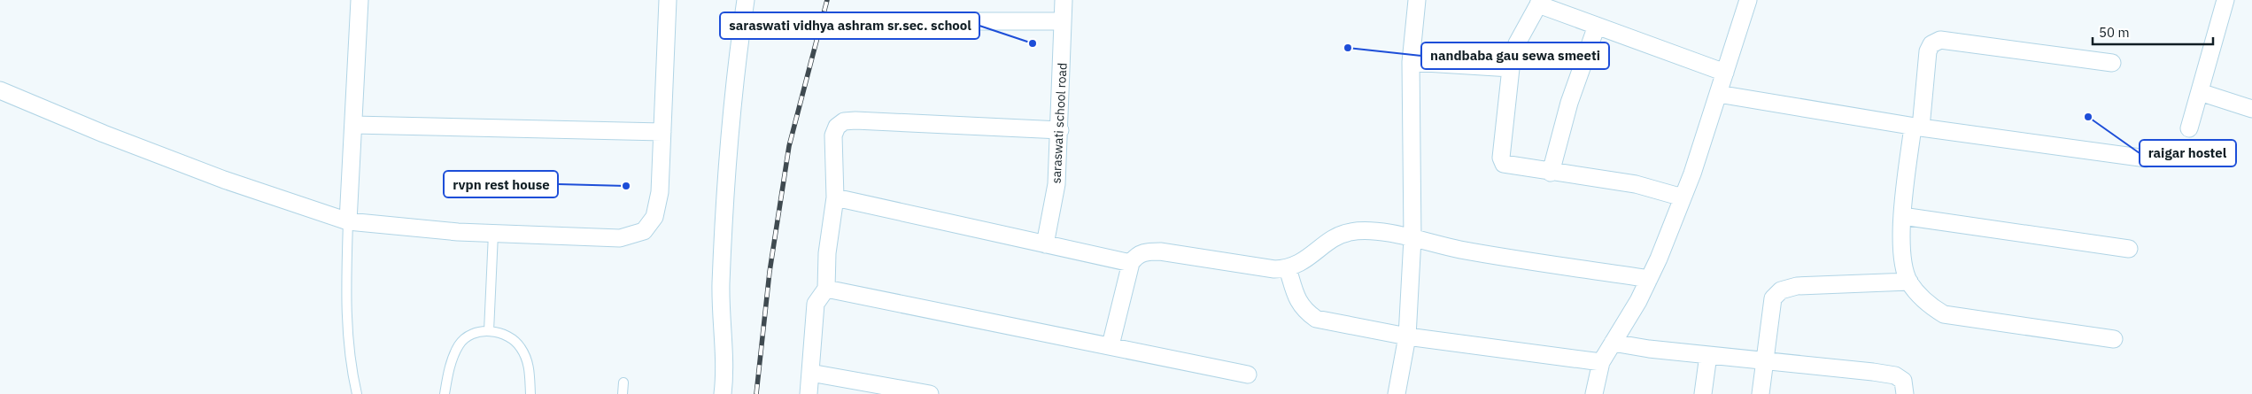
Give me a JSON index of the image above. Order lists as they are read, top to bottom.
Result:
{
  "streets": {
    "street": ["saraswati school road"]
  },
  "places": [
    "saraswati vidhya ashram sr.sec. school",
    "nandbaba gau sewa smeeti",
    "raigar hostel",
    "rvpn rest house"
  ],
  "scale_bar": "50 m"
}
